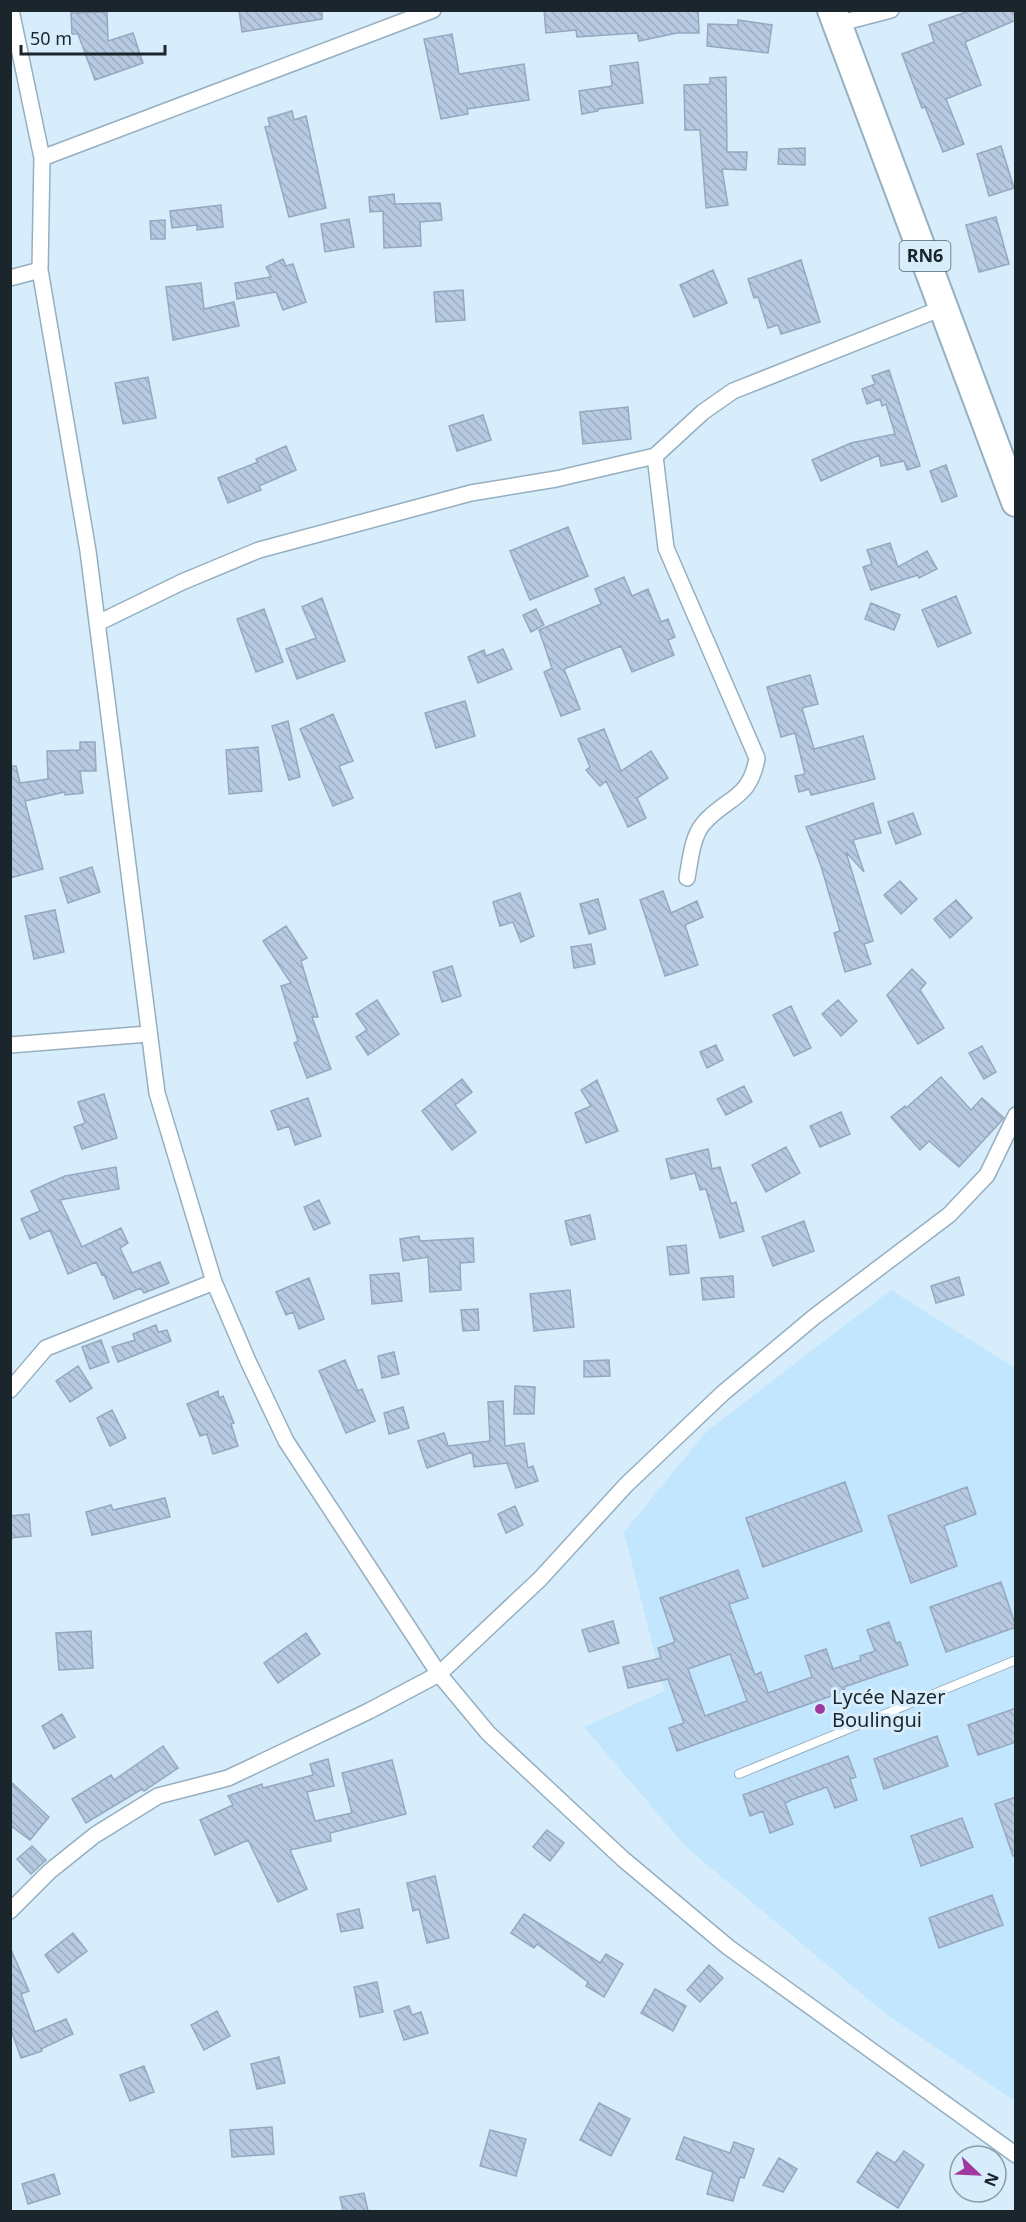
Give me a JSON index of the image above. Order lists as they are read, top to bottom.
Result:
{
  "streets": {
    "highway": ["RN6"]
  },
  "places": ["Lycée Nazer Boulingui"],
  "scale_bar": "50 m",
  "north": "bottom right"
}
